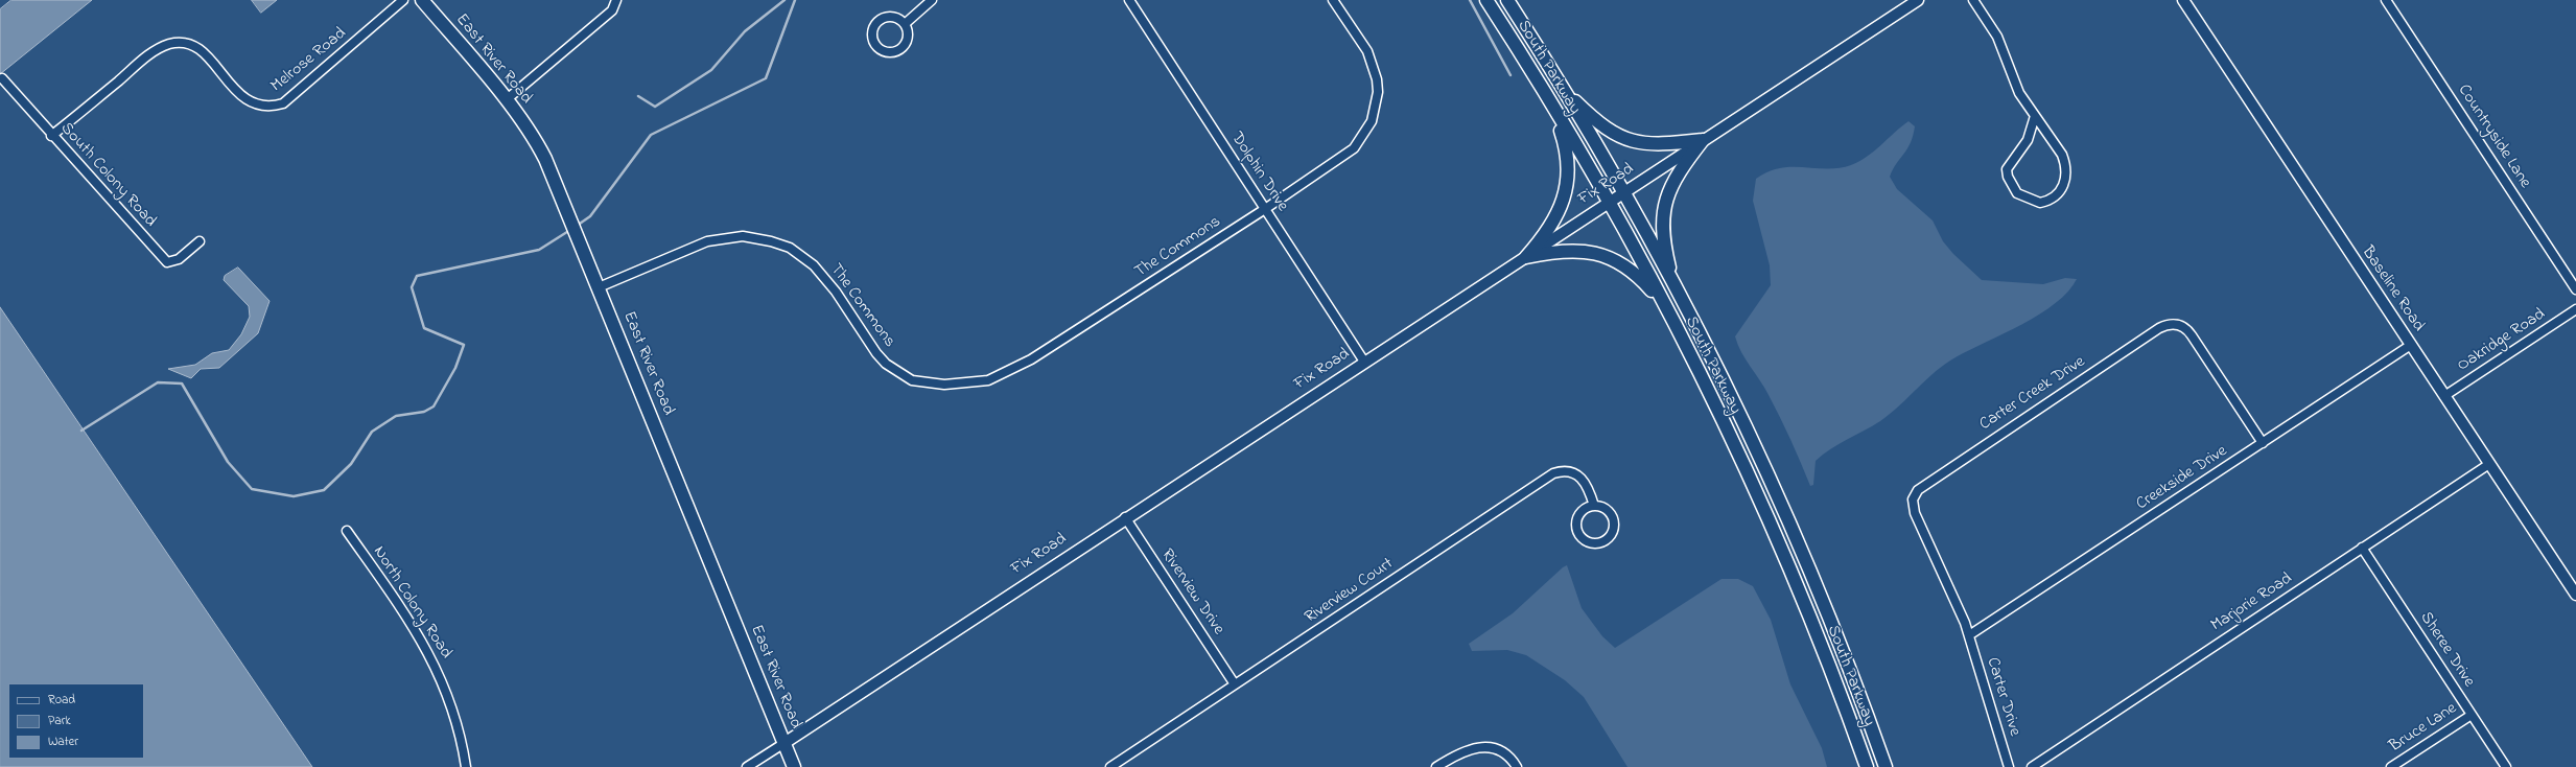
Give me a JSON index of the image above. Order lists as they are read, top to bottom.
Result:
{
  "streets": {
    "main road": ["East River Road", "South Parkway"],
    "street": [
      "Melrose Road",
      "Countryside Lane",
      "Dolphin Drive",
      "South Colony Road",
      "Fix Road",
      "The Commons",
      "Baseline Road",
      "Oakridge Road",
      "Carter Creek Drive",
      "Creekside Drive",
      "Riverview Court",
      "Riverview Drive",
      "North Colony Road",
      "Marjorie Road",
      "Sheree Drive",
      "Carter Drive",
      "Bruce Lane"
    ]
  },
  "crossings": [
    ["East River Road", "Fix Road"],
    ["East River Road", "The Commons"],
    ["Melrose Road", "South Colony Road"],
    ["South Parkway", "Fix Road"],
    ["Dolphin Drive", "Fix Road"],
    ["Dolphin Drive", "The Commons"],
    ["Fix Road", "Riverview Drive"],
    ["Baseline Road", "Oakridge Road"],
    ["Baseline Road", "Creekside Drive"],
    ["Baseline Road", "Marjorie Road"],
    ["Carter Creek Drive", "Creekside Drive"],
    ["Carter Creek Drive", "Carter Drive"],
    ["Creekside Drive", "Carter Drive"],
    ["Riverview Court", "Riverview Drive"],
    ["Marjorie Road", "Sheree Drive"],
    ["Sheree Drive", "Bruce Lane"]
  ],
  "legend": ["Road", "Park", "Water"]
}
